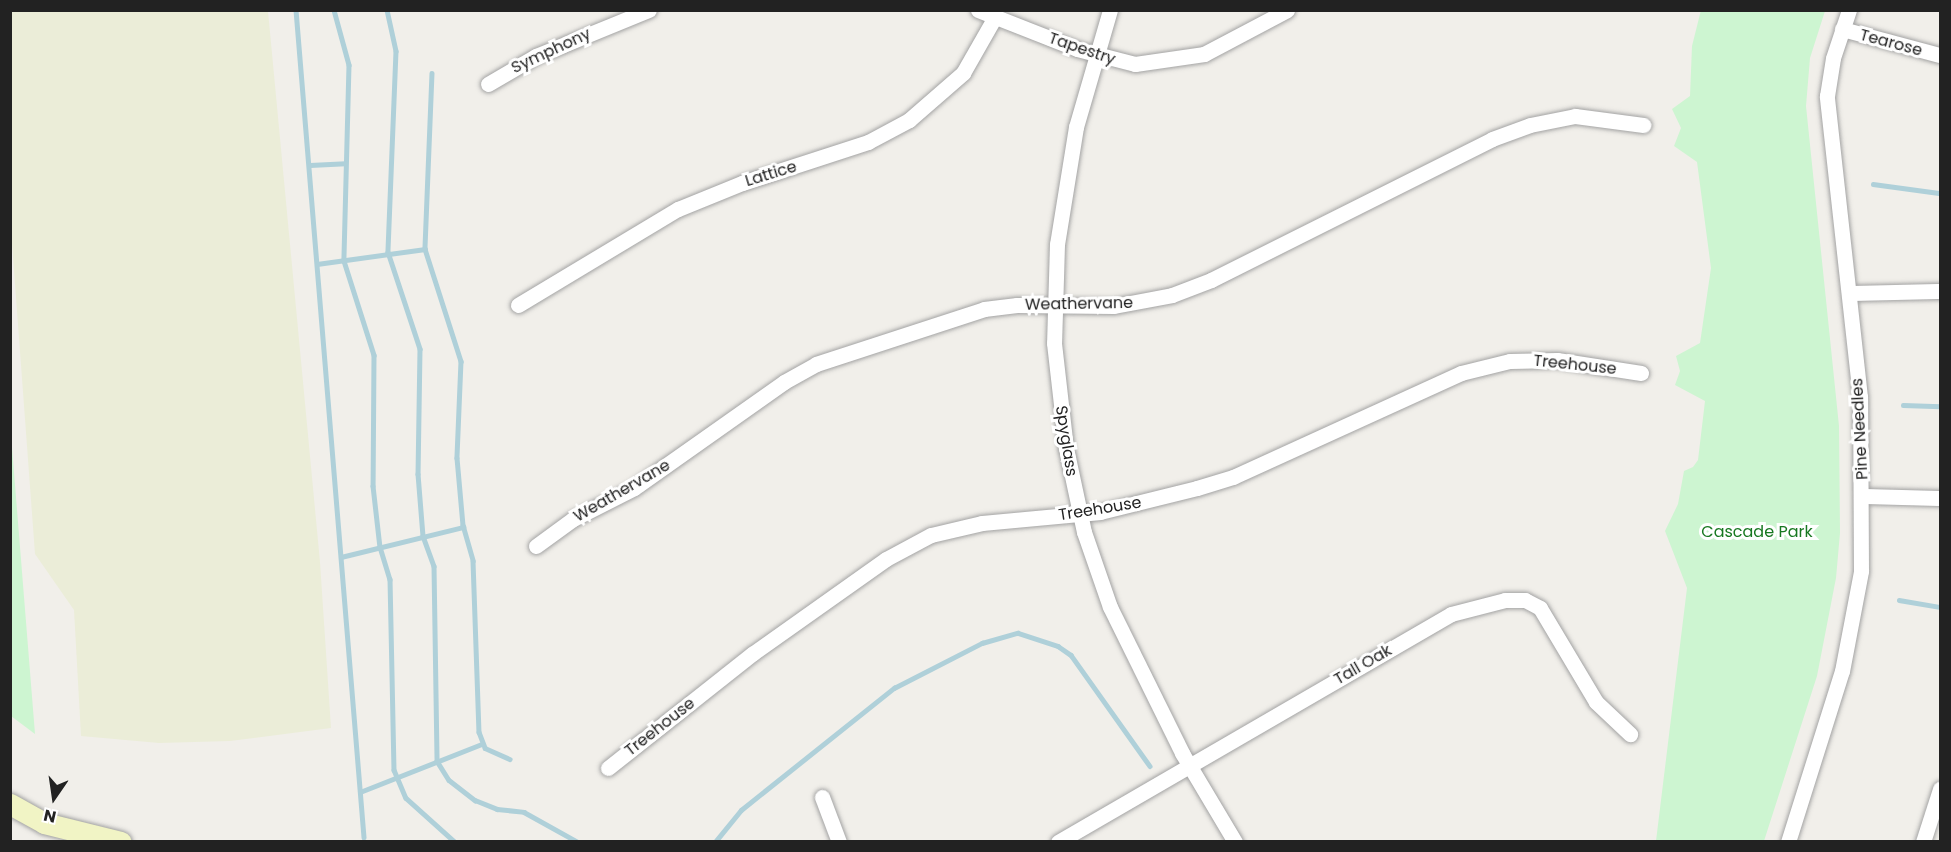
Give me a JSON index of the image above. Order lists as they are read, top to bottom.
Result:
{
  "streets": {
    "street": [
      "Tearose",
      "Tapestry",
      "Symphony",
      "Lattice",
      "Weathervane",
      "Treehouse",
      "Pine Needles",
      "Spyglass",
      "Tall Oak"
    ]
  },
  "crossings": [
    ["Tearose", "Pine Needles"],
    ["Tapestry", "Lattice"],
    ["Tapestry", "Spyglass"],
    ["Weathervane", "Spyglass"],
    ["Treehouse", "Spyglass"],
    ["Spyglass", "Tall Oak"]
  ],
  "parks": ["Cascade Park"],
  "north": "bottom"
}
